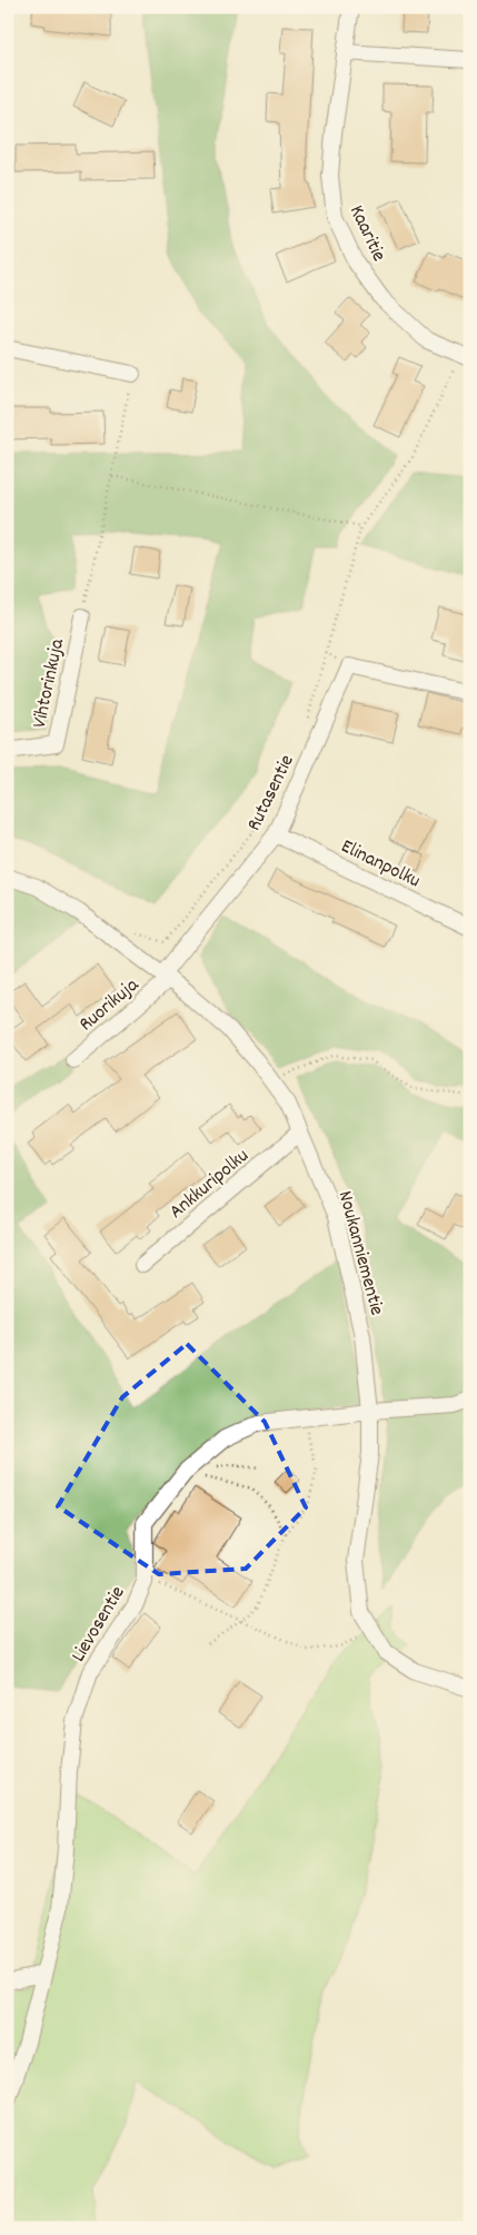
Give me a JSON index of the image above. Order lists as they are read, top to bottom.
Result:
{
  "streets": {
    "street": [
      "Kaaritie",
      "Vihtorinkuja",
      "Rutasentie",
      "Elinanpolku",
      "Ruorikuja",
      "Ankkuripolku",
      "Noukanniementie",
      "Lievosentie"
    ]
  },
  "crossings": [
    ["Rutasentie", "Elinanpolku"],
    ["Rutasentie", "Ruorikuja"],
    ["Rutasentie", "Noukanniementie"],
    ["Ruorikuja", "Noukanniementie"],
    ["Ankkuripolku", "Noukanniementie"],
    ["Noukanniementie", "Lievosentie"]
  ]
}
